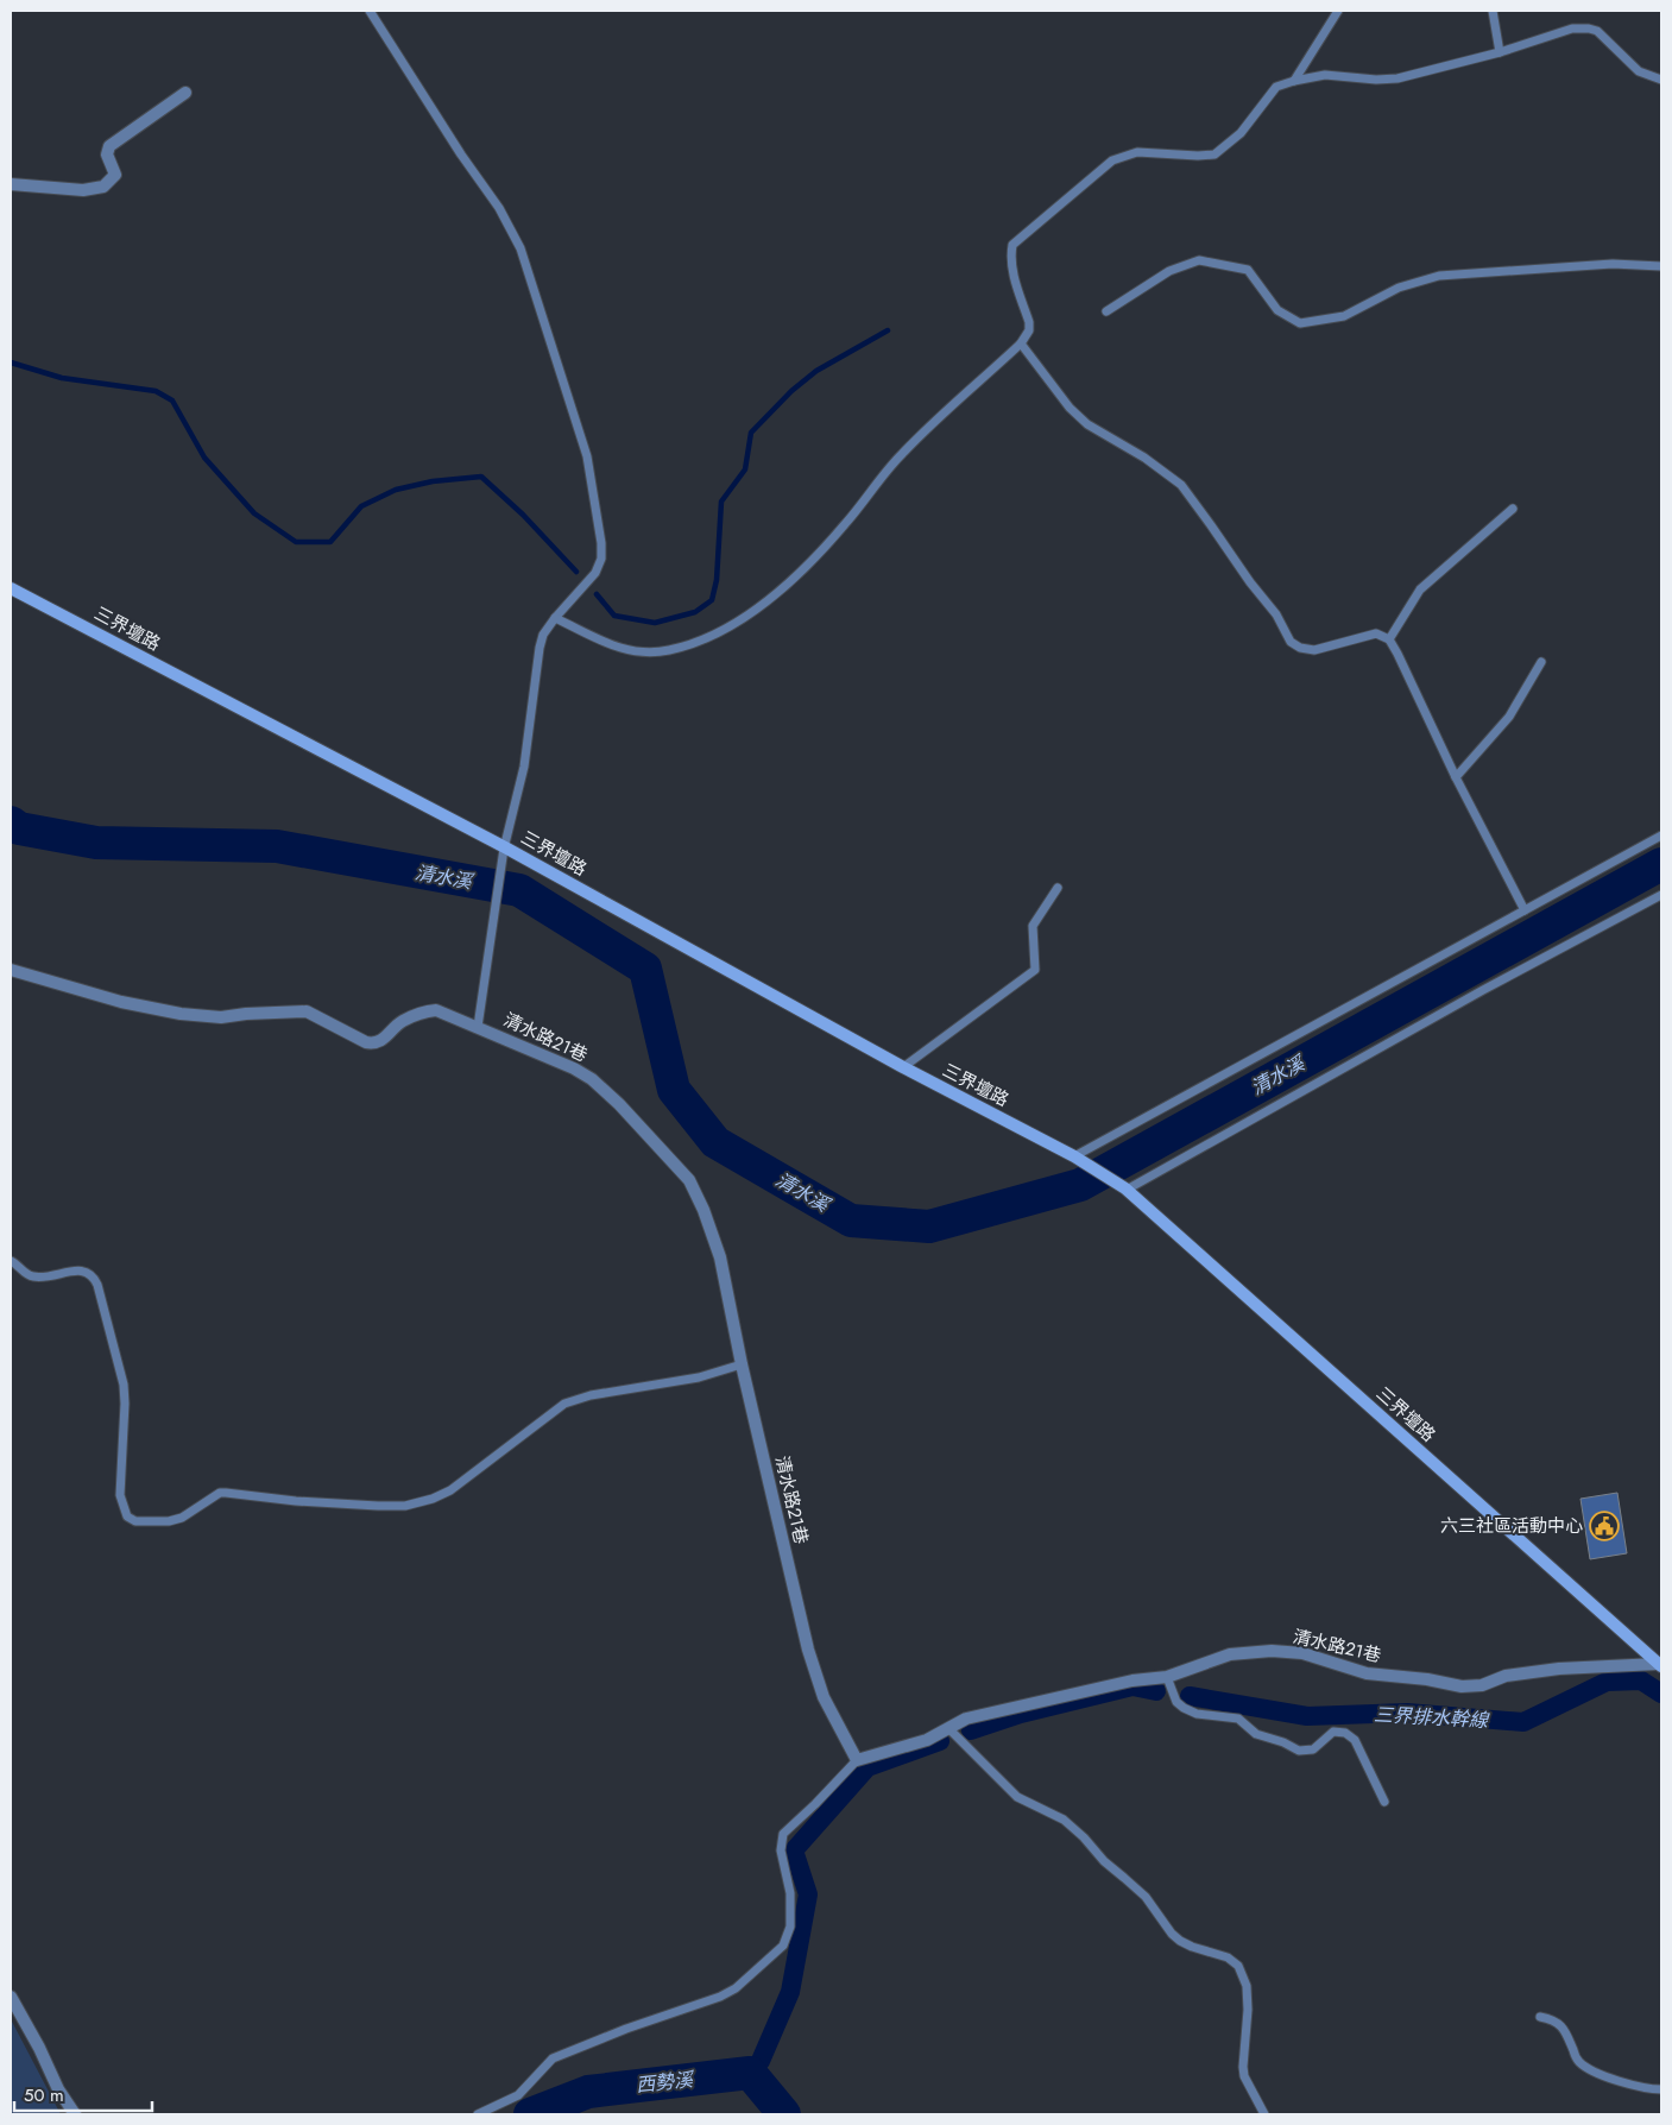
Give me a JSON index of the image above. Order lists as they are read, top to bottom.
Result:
{
  "streets": {
    "street": ["三界壇路", "清水路21巷"]
  },
  "crossings": [
    ["三界壇路", "清水路21巷"]
  ],
  "water": ["清水溪", "三界排水幹線", "西勢溪"],
  "places": {
    "public building": ["六三社區活動中心"]
  },
  "scale_bar": "50 m"
}
